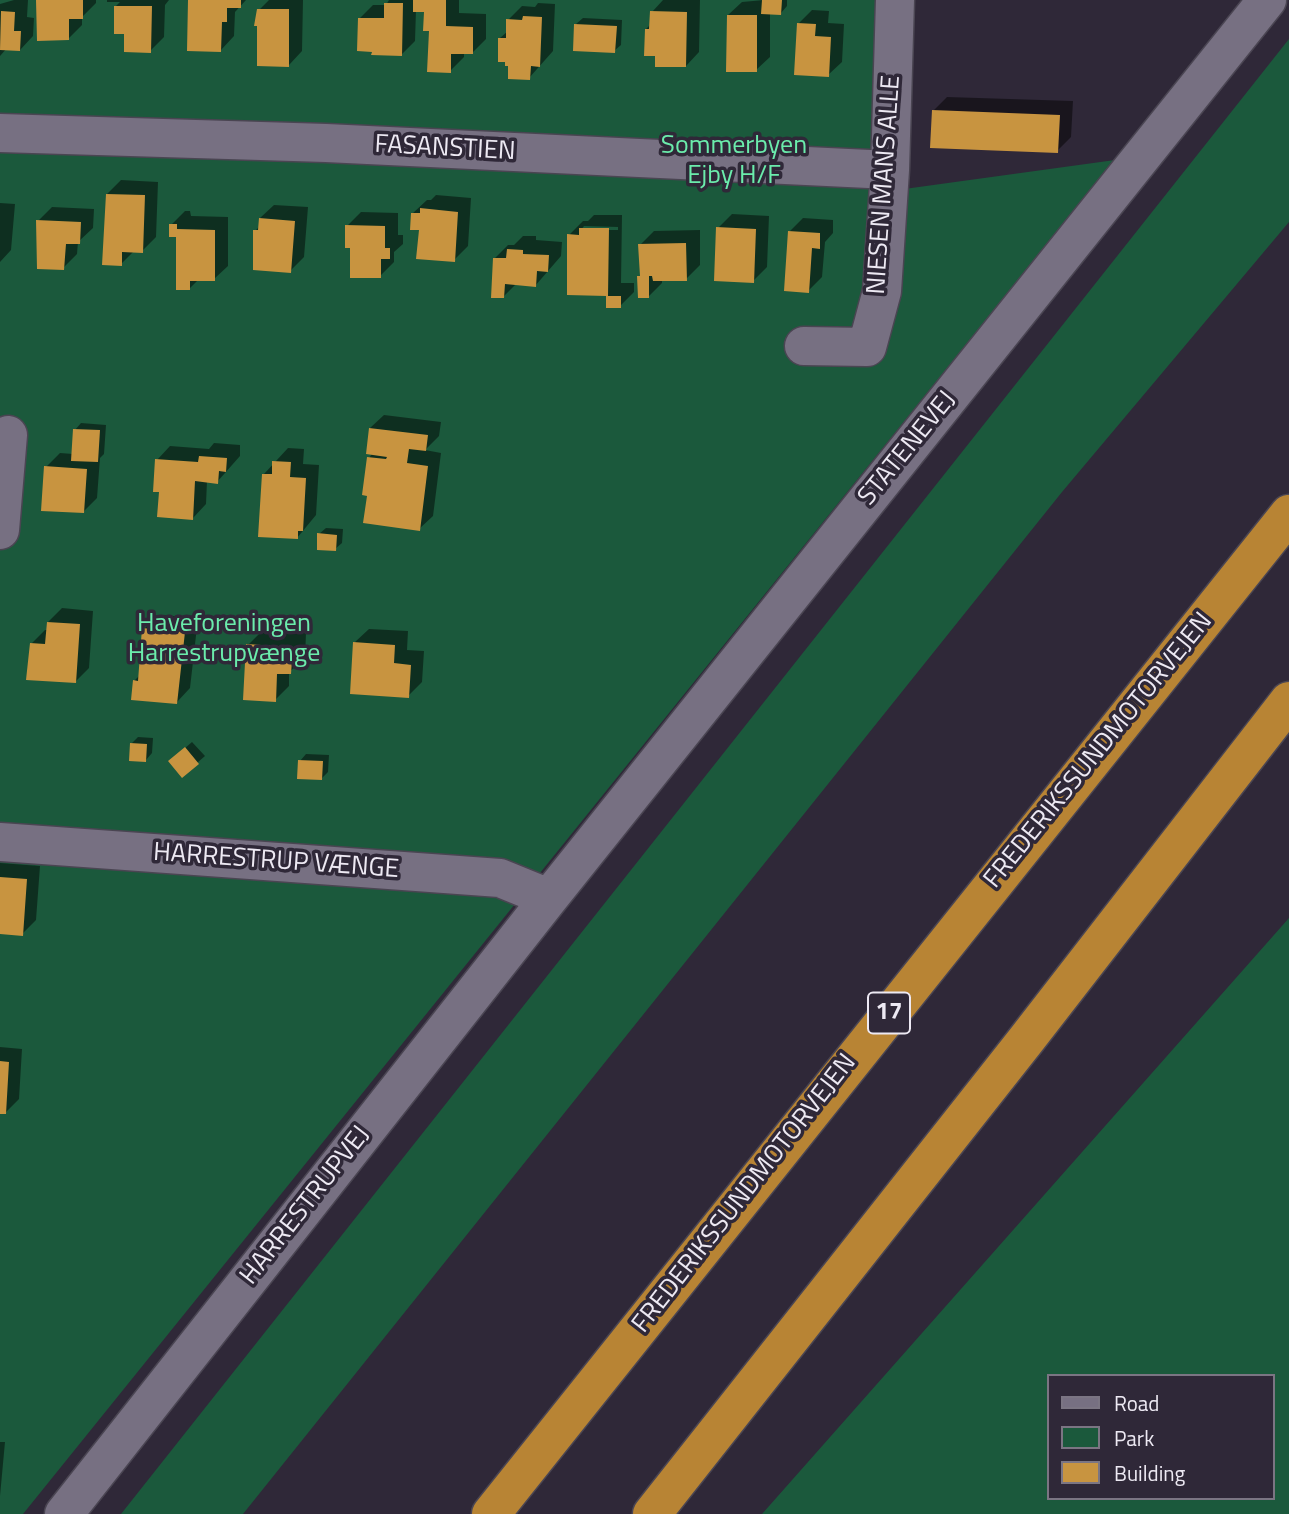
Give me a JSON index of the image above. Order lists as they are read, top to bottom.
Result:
{
  "streets": {
    "highway": ["FREDERIKSSUNDMOTORVEJEN", "17"],
    "street": [
      "FASANSTIEN",
      "NIESEN MANS ALLE",
      "STATENEVEJ",
      "HARRESTRUP VÆNGE",
      "HARRESTRUPVEJ"
    ]
  },
  "crossings": [
    ["FASANSTIEN", "NIESEN MANS ALLE"],
    ["STATENEVEJ", "HARRESTRUP VÆNGE"],
    ["STATENEVEJ", "HARRESTRUPVEJ"],
    ["HARRESTRUP VÆNGE", "HARRESTRUPVEJ"]
  ],
  "parks": ["Sommerbyen Ejby H/F", "Haveforeningen Harrestrupvænge"],
  "legend": ["Road", "Park", "Building"]
}
